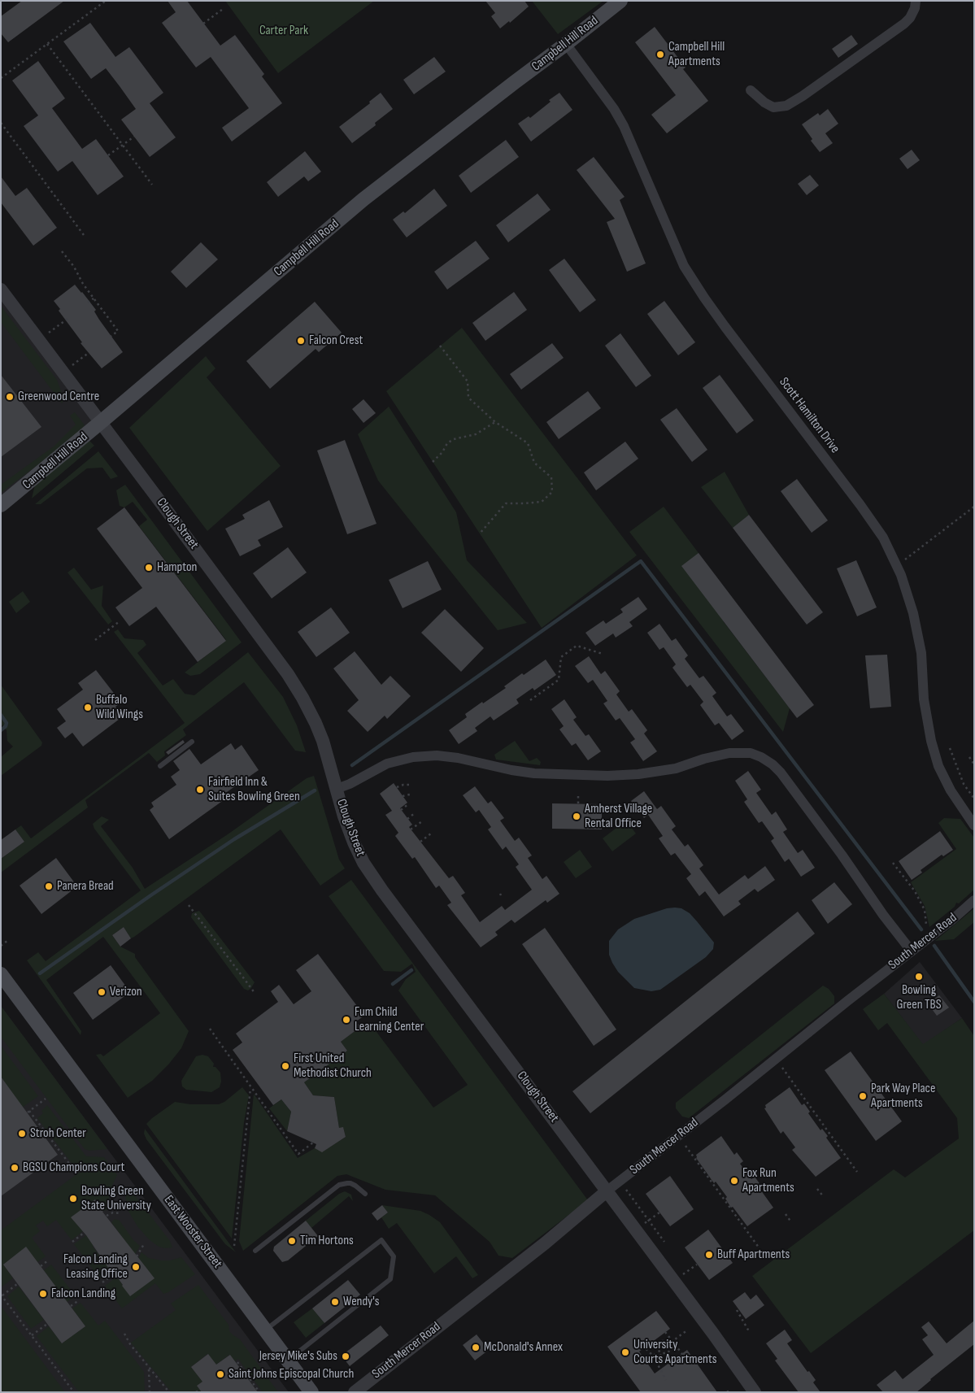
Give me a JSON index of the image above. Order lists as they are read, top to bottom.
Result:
{
  "streets": {
    "main road": ["Campbell Hill Road", "East Wooster Street"],
    "street": ["Scott Hamilton Drive", "Clough Street", "South Mercer Road"]
  },
  "crossings": [
    ["Campbell Hill Road", "Scott Hamilton Drive"],
    ["Campbell Hill Road", "Clough Street"],
    ["Clough Street", "South Mercer Road"]
  ],
  "parks": ["Carter Park"],
  "places": [
    "Campbell Hill Apartments",
    "Falcon Crest",
    "Greenwood Centre",
    "Hampton",
    "Buffalo Wild Wings",
    "Fairfield Inn & Suites Bowling Green",
    "Amherst Village Rental Office",
    "Panera Bread",
    "Bowling Green TBS",
    "Verizon",
    "Fum Child Learning Center",
    "First United Methodist Church",
    "Park Way Place Apartments",
    "Stroh Center",
    "BGSU Champions Court",
    "Fox Run Apartments",
    "Bowling Green State University",
    "Tim Hortons",
    "Buff Apartments",
    "Falcon Landing Leasing Office",
    "Falcon Landing",
    "Wendy's",
    "McDonald's Annex",
    "University Courts Apartments",
    "Jersey Mike's Subs",
    "Saint Johns Episcopal Church"
  ]
}
